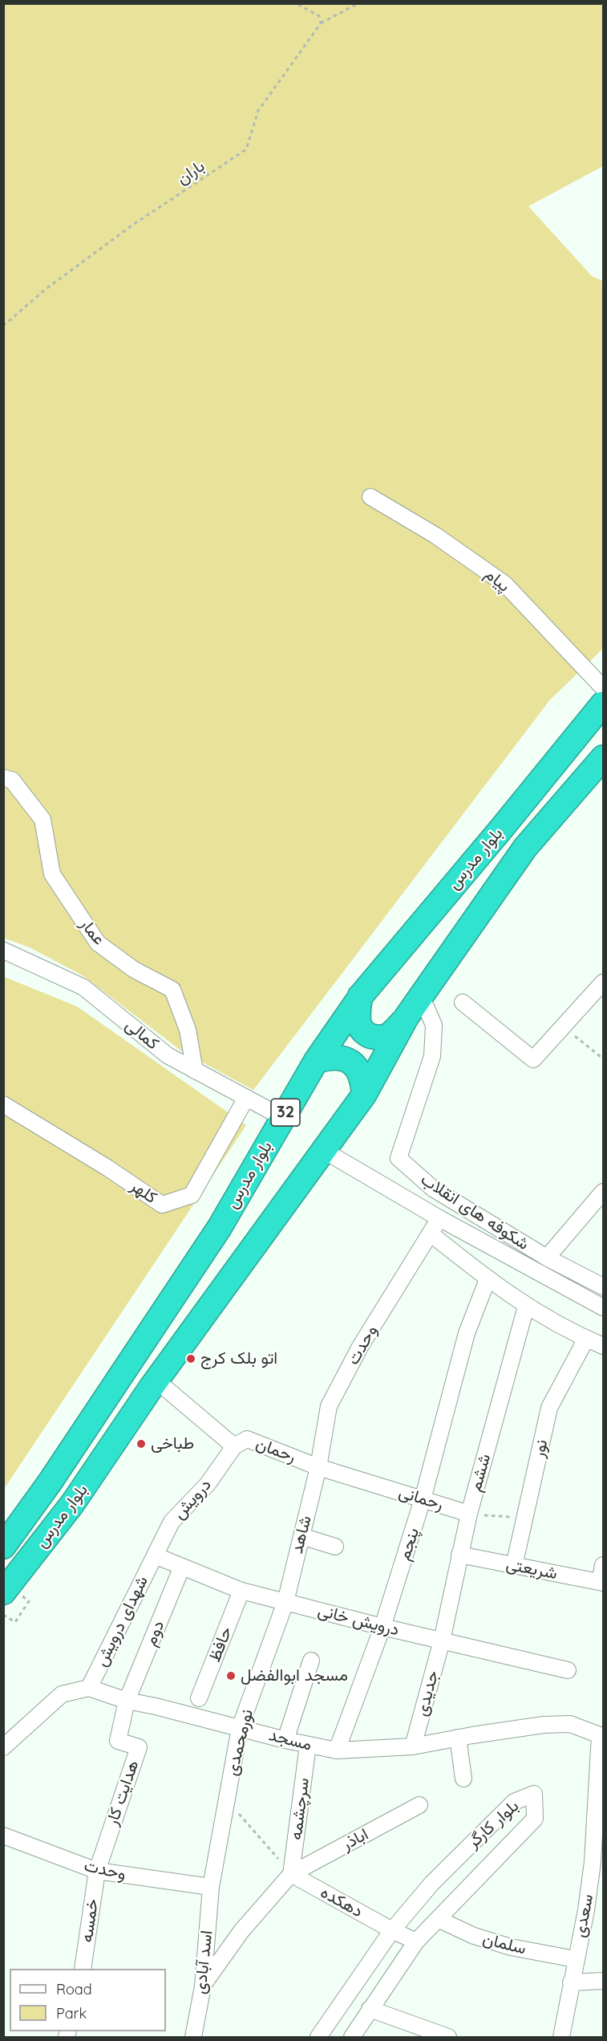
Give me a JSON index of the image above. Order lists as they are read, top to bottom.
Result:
{
  "streets": {
    "highway": ["بلوار مدرس", "32"],
    "street": [
      "پیام",
      "عمار",
      "کمالی",
      "کلهر",
      "شکوفه های انقلاب",
      "وحدت",
      "نور",
      "رحمان",
      "ششم",
      "رحمانی",
      "درویش",
      "شاهد",
      "پنجم",
      "شریعتی",
      "درویش خانی",
      "شهدای درویش",
      "دوم",
      "حافظ",
      "جدیدی",
      "مسجد",
      "نورمحمدی",
      "هدایت کار",
      "سرچشمه",
      "بلوار کارگر",
      "اباذر",
      "دهکده",
      "سعدی",
      "خمسه",
      "سلمان",
      "اسد آبادی"
    ],
    "path": ["باران"]
  },
  "crossings": [
    ["بلوار مدرس", "کمالی"],
    ["بلوار مدرس", "شکوفه های انقلاب"],
    ["عمار", "کمالی"],
    ["کمالی", "کلهر"],
    ["شکوفه های انقلاب", "وحدت"],
    ["وحدت", "رحمان"],
    ["وحدت", "رحمانی"],
    ["وحدت", "شاهد"],
    ["وحدت", "نورمحمدی"],
    ["وحدت", "هدایت کار"],
    ["وحدت", "خمسه"],
    ["وحدت", "اسد آبادی"],
    ["نور", "شریعتی"],
    ["رحمان", "رحمانی"],
    ["رحمان", "درویش"],
    ["رحمان", "شاهد"],
    ["ششم", "رحمانی"],
    ["ششم", "شریعتی"],
    ["ششم", "درویش خانی"],
    ["ششم", "جدیدی"],
    ["رحمانی", "شاهد"],
    ["رحمانی", "پنجم"],
    ["درویش", "درویش خانی"],
    ["درویش", "شهدای درویش"],
    ["شاهد", "درویش خانی"],
    ["شاهد", "نورمحمدی"],
    ["پنجم", "درویش خانی"],
    ["پنجم", "مسجد"],
    ["درویش خانی", "شهدای درویش"],
    ["درویش خانی", "دوم"],
    ["درویش خانی", "حافظ"],
    ["درویش خانی", "جدیدی"],
    ["درویش خانی", "نورمحمدی"],
    ["شهدای درویش", "مسجد"],
    ["دوم", "مسجد"],
    ["دوم", "هدایت کار"],
    ["جدیدی", "مسجد"],
    ["مسجد", "نورمحمدی"],
    ["مسجد", "هدایت کار"],
    ["مسجد", "سرچشمه"],
    ["مسجد", "سعدی"],
    ["نورمحمدی", "اسد آبادی"],
    ["هدایت کار", "خمسه"],
    ["سرچشمه", "اباذر"],
    ["سرچشمه", "دهکده"],
    ["بلوار کارگر", "دهکده"],
    ["بلوار کارگر", "سلمان"],
    ["اباذر", "دهکده"],
    ["سعدی", "سلمان"]
  ],
  "places": ["اتو بلک کرج", "طباخی", "مسجد ابوالفضل"],
  "legend": ["Road", "Park"]
}
